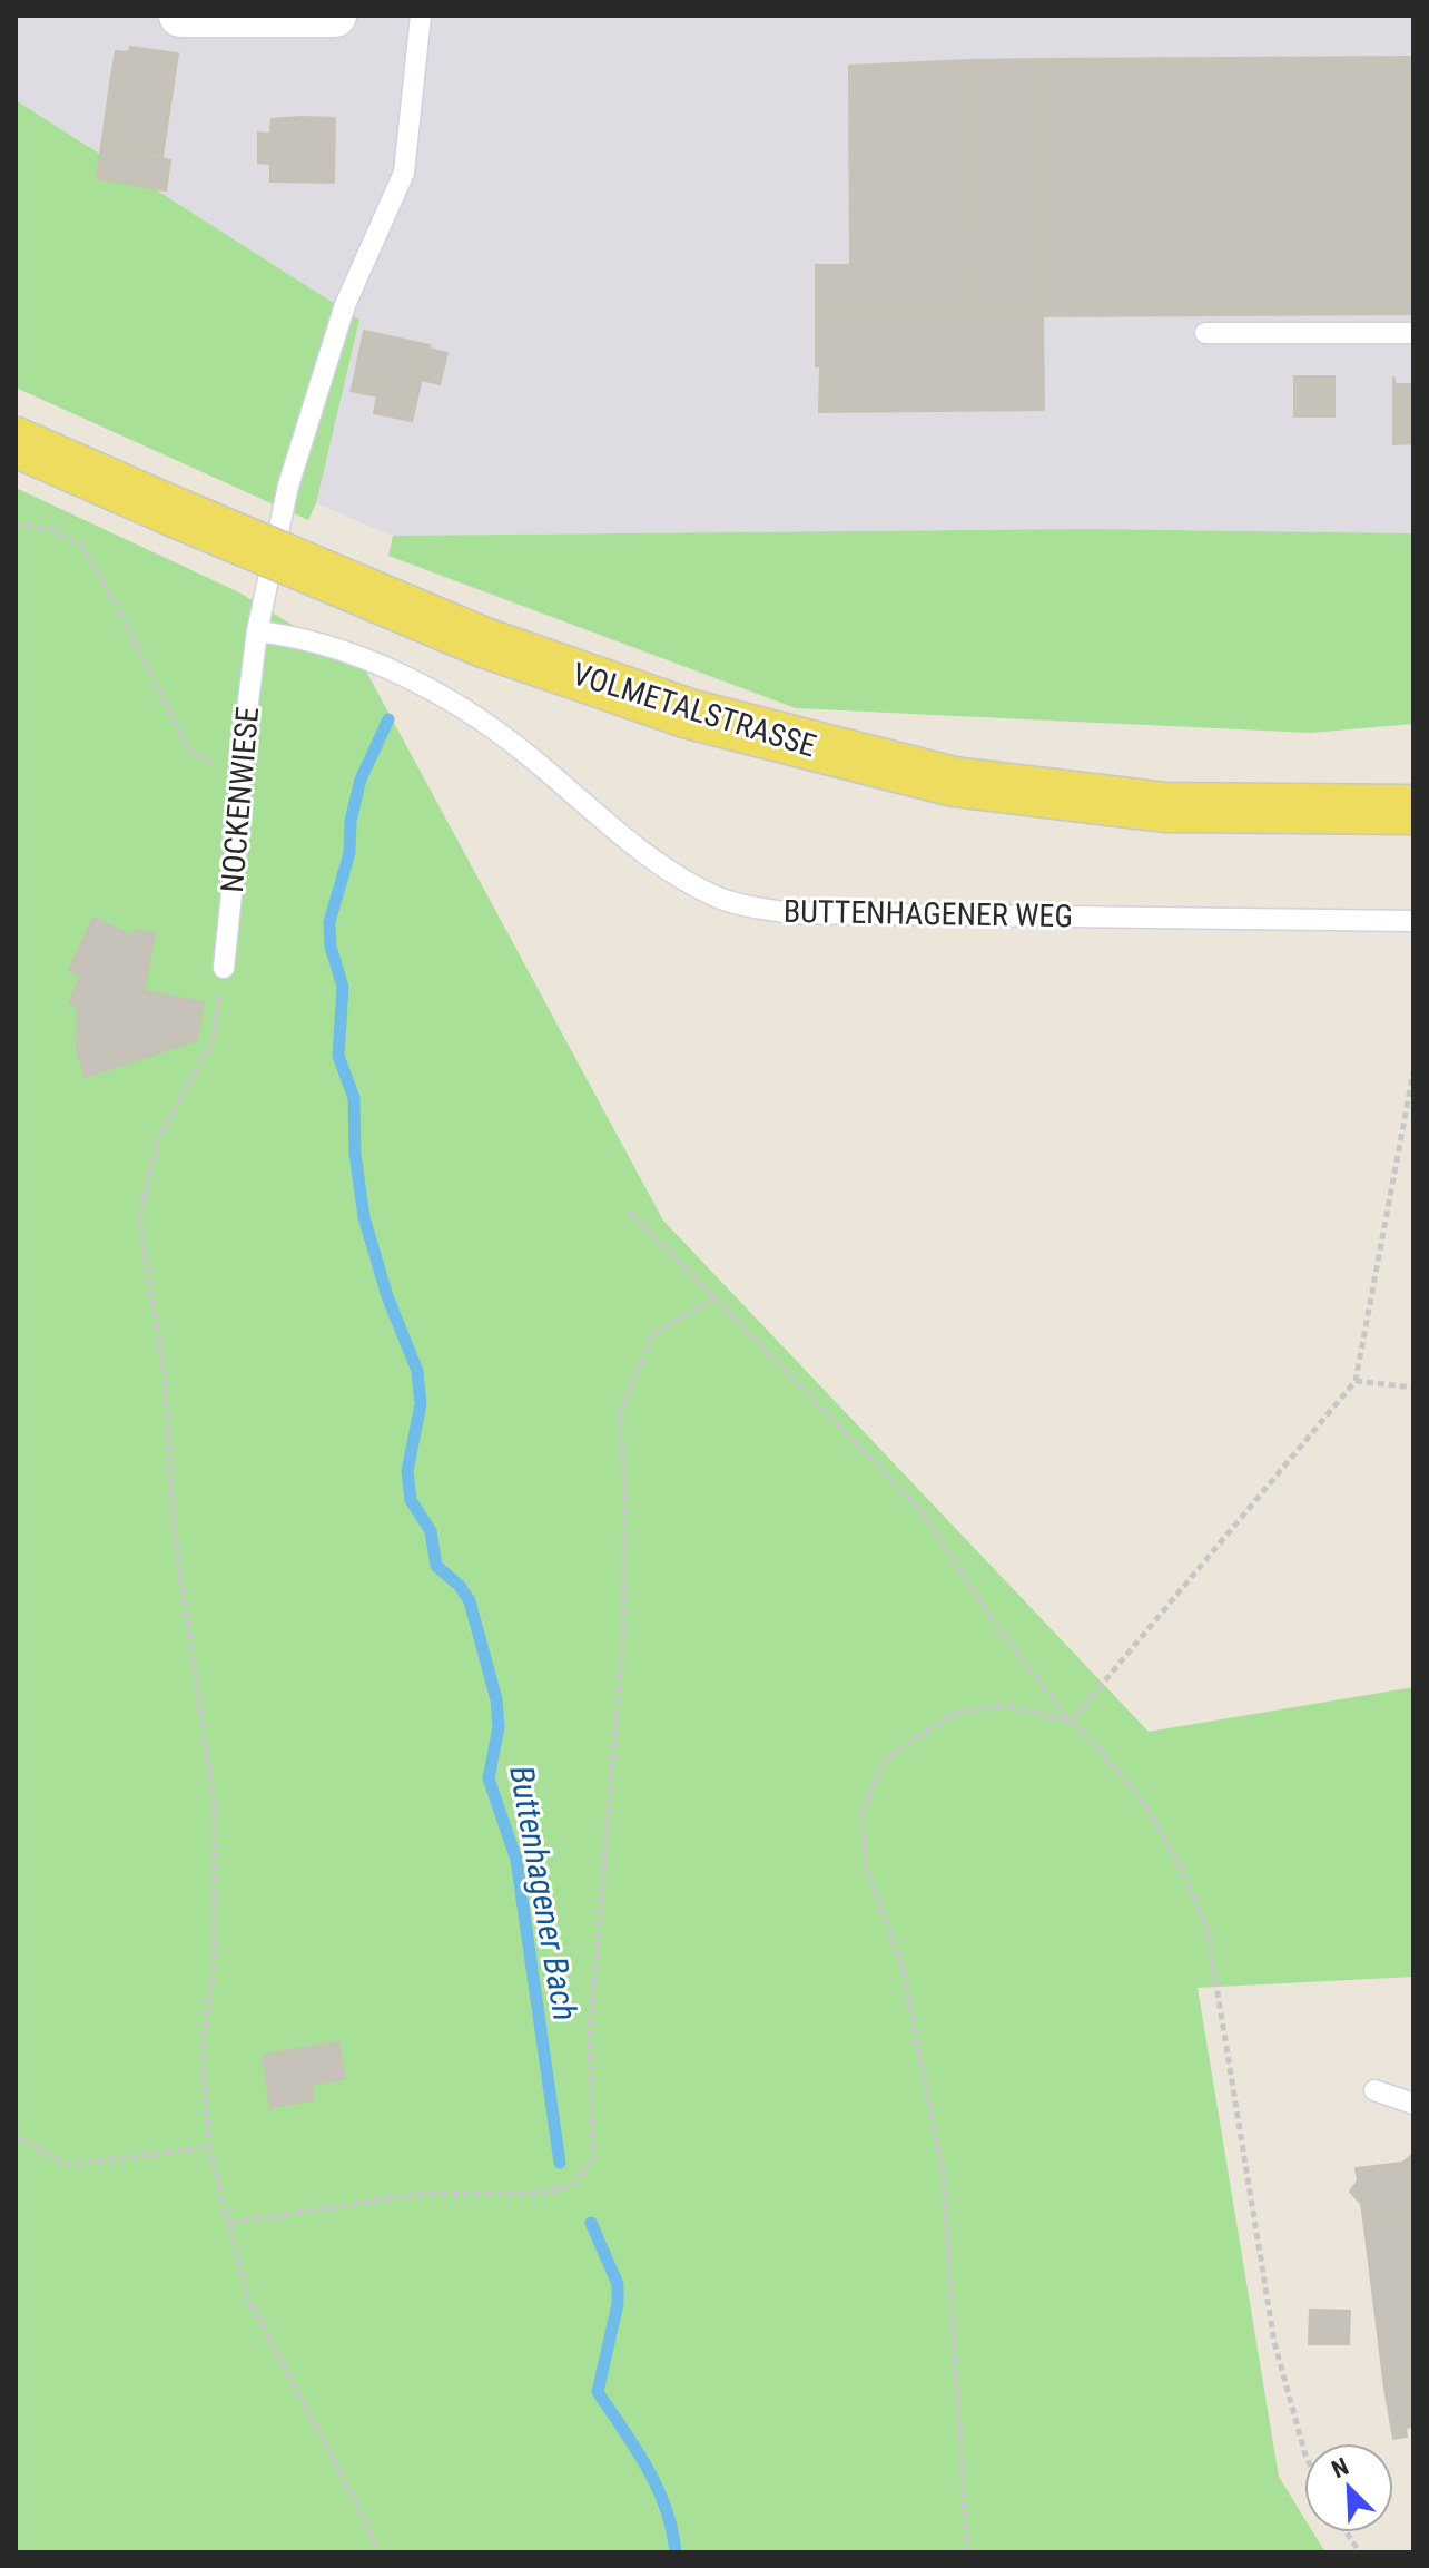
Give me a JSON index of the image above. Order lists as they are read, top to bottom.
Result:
{
  "streets": {
    "main road": ["VOLMETALSTRASSE"],
    "lane": ["NOCKENWIESE", "BUTTENHAGENER WEG"]
  },
  "crossings": [
    ["NOCKENWIESE", "BUTTENHAGENER WEG"]
  ],
  "water": ["Buttenhagener Bach"],
  "north": "top left"
}
